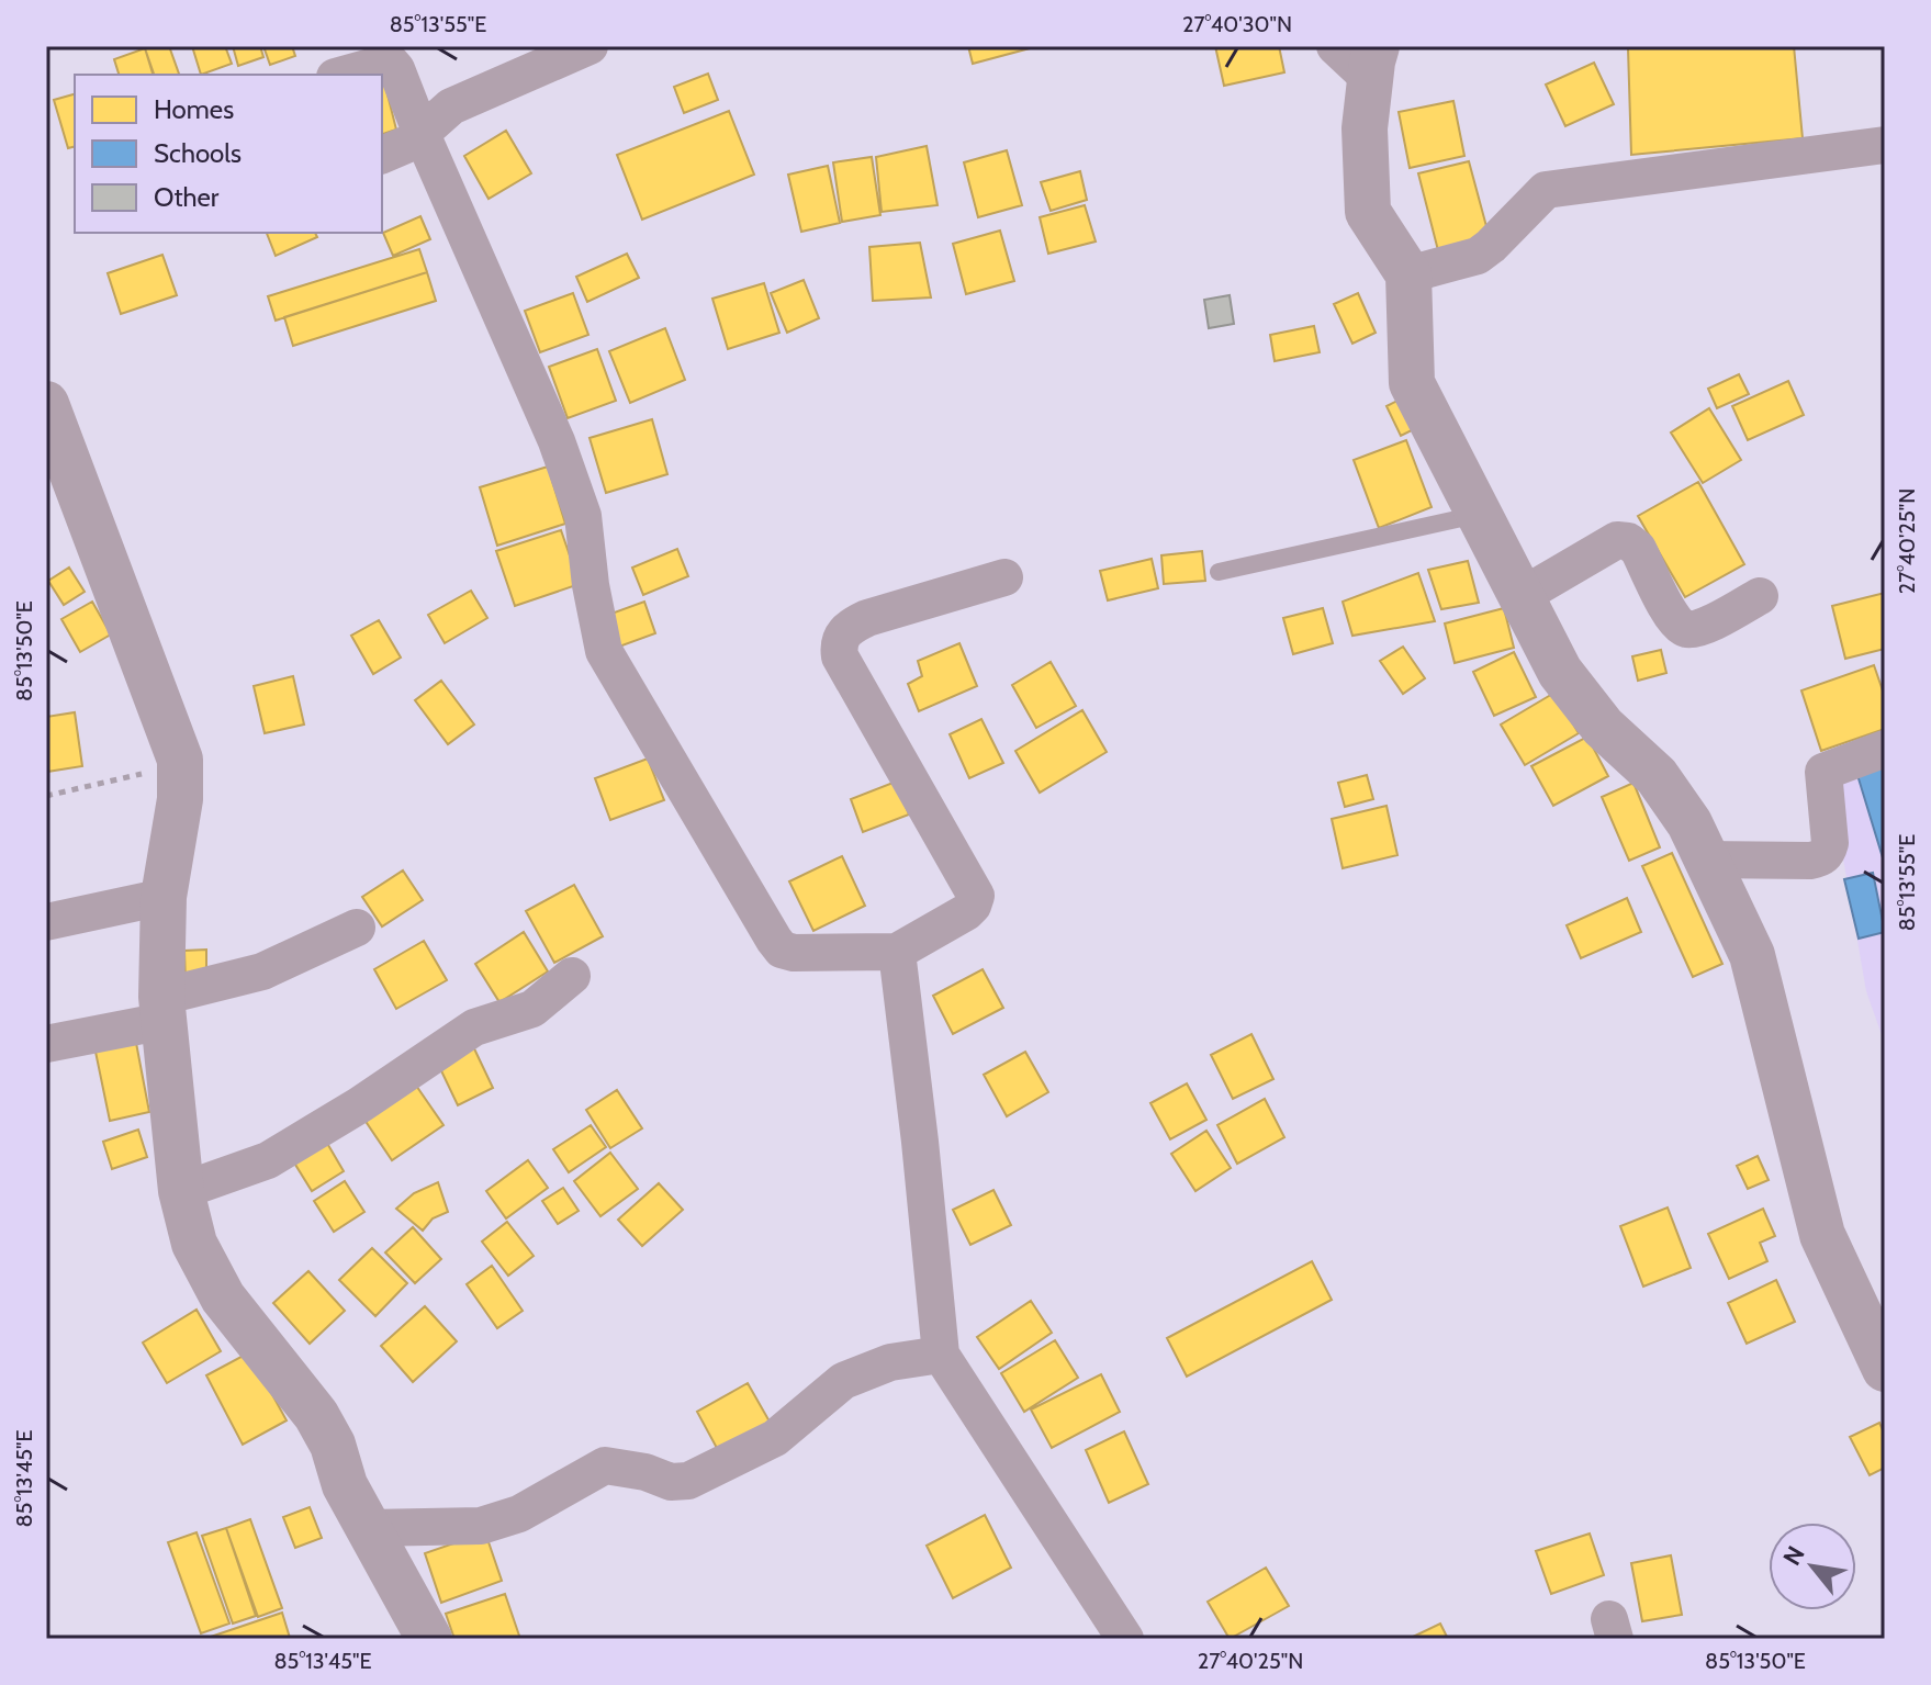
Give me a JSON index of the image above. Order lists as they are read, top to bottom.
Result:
{
  "legend": ["Homes", "Schools", "Other"],
  "north": "top left",
  "coordinates": [
    "85°13'55\"E",
    "27°40'30\"N",
    "27°40'25\"N",
    "85°13'50\"E",
    "85°13'45\"E"
  ]
}
